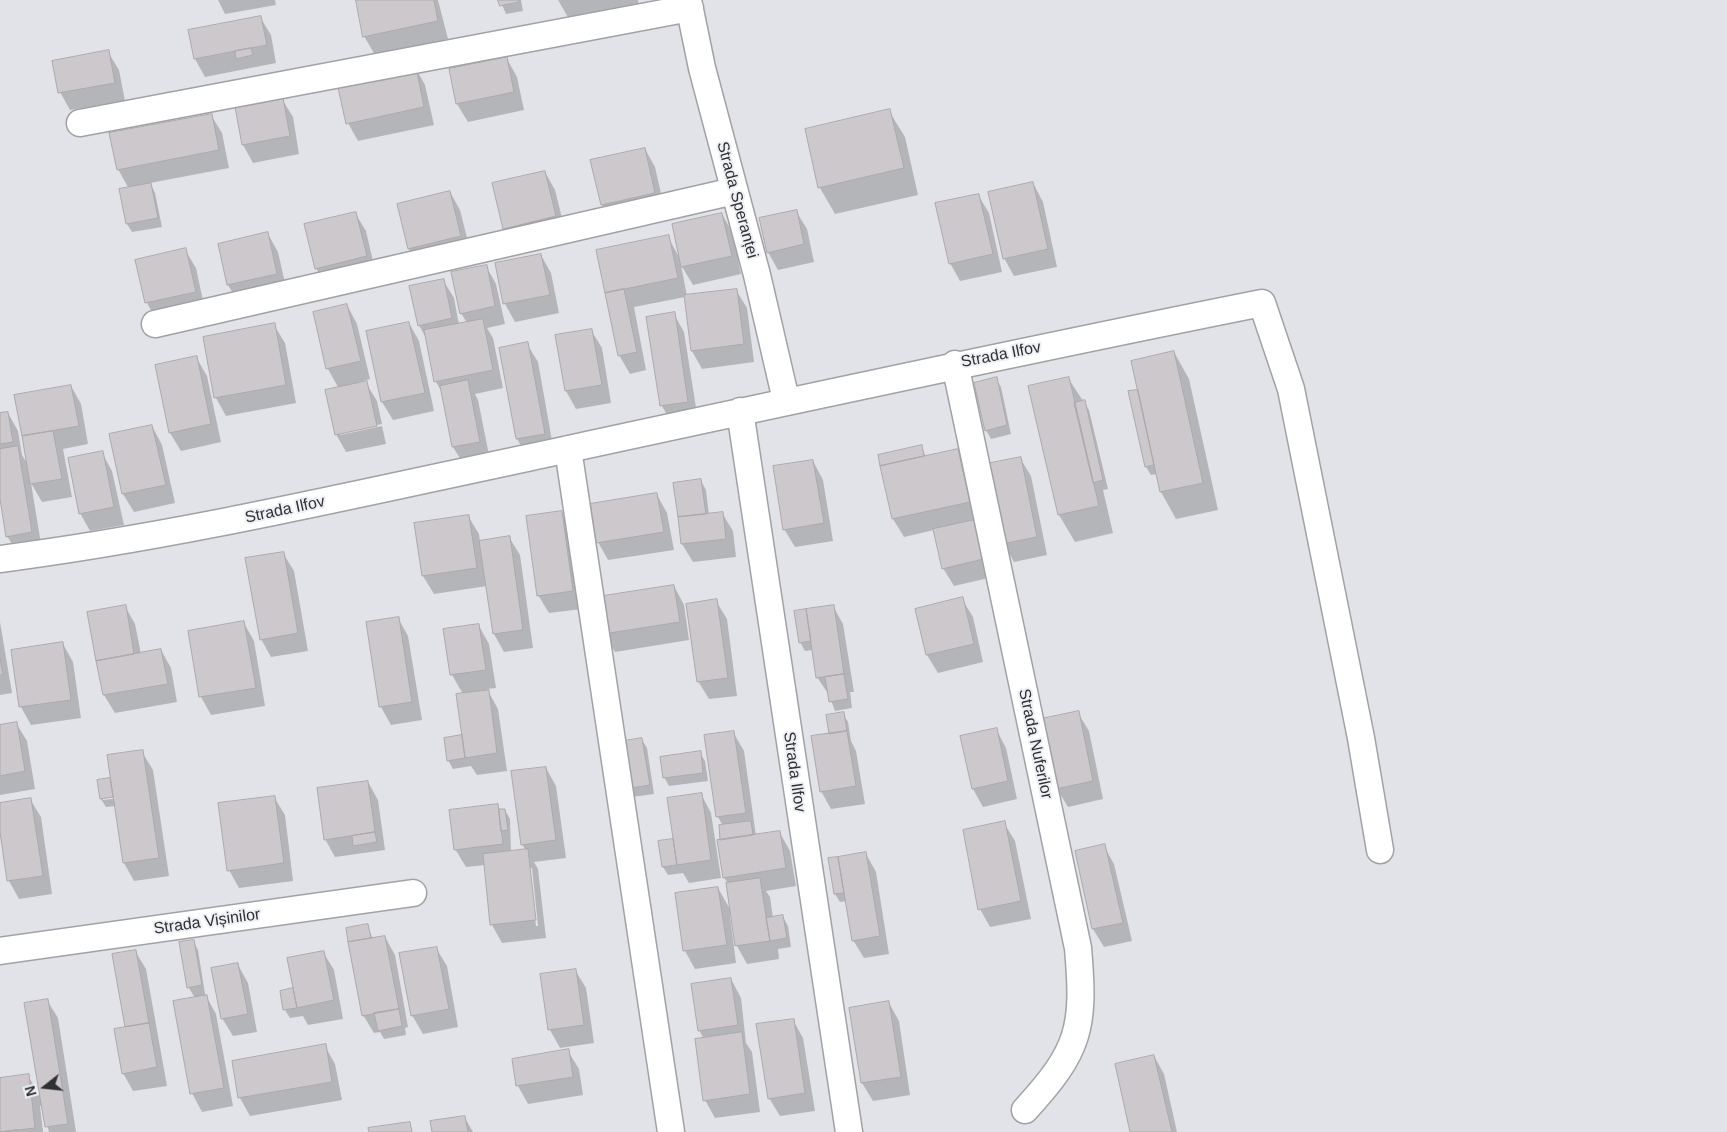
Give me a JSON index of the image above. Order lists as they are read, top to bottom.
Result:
{
  "streets": {
    "street": [
      "Strada Speranței",
      "Strada Ilfov",
      "Strada Nuferilor",
      "Strada Vișinilor"
    ]
  },
  "crossings": [
    ["Strada Speranței", "Strada Ilfov"],
    ["Strada Ilfov", "Strada Nuferilor"]
  ],
  "north": "left"
}
